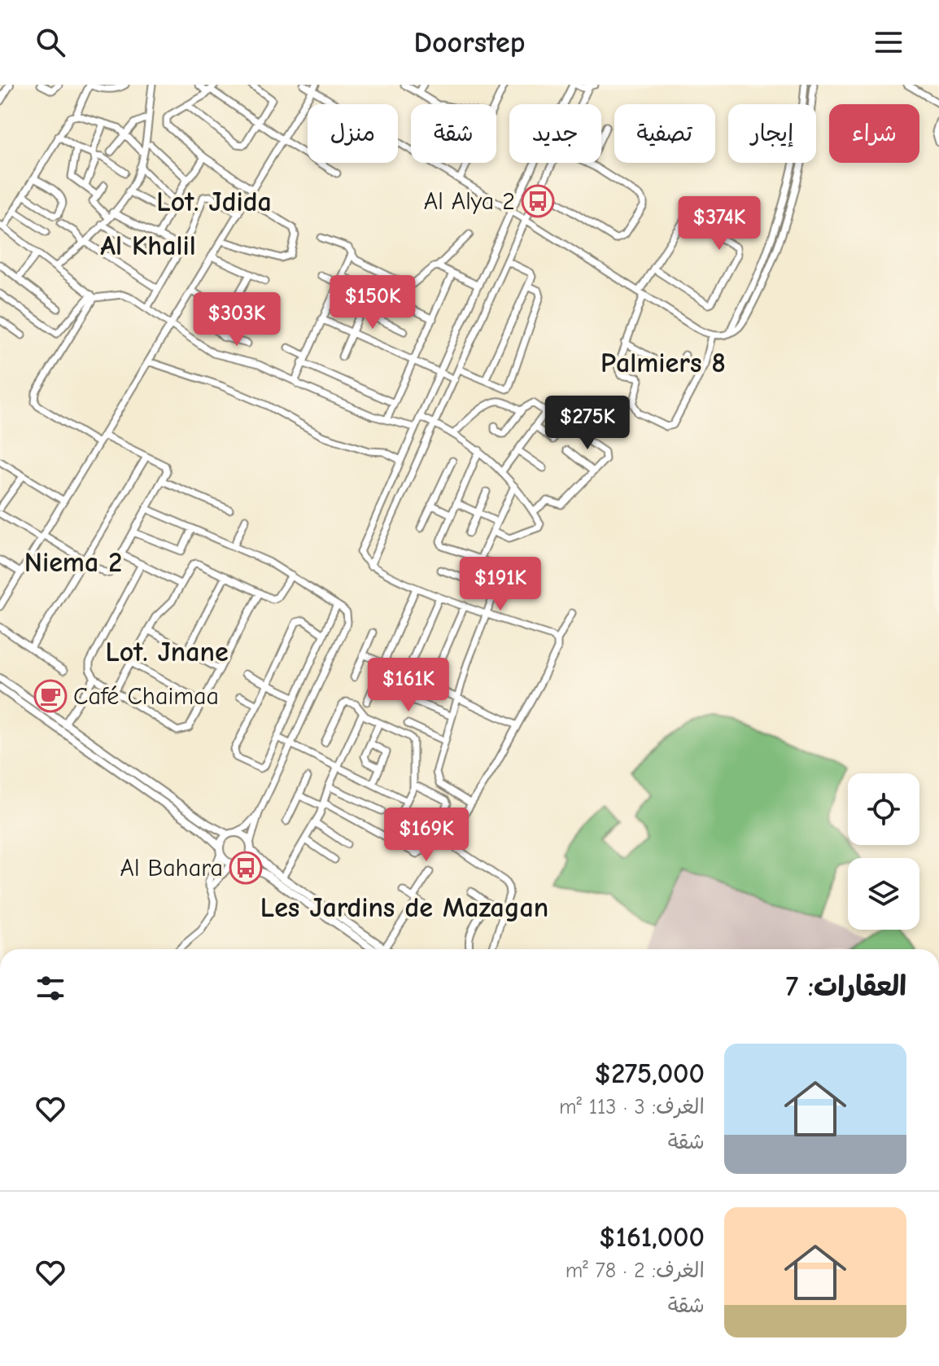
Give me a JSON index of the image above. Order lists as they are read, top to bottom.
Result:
{
  "districts": [
    "Lot. Jdida",
    "Al Khalil",
    "Palmiers 8",
    "Niema 2",
    "Lot. Jnane",
    "Les Jardins de Mazagan"
  ],
  "places": {
    "bus stop": ["Al Alya 2", "Al Bahara"],
    "cafe": ["Café Chaimaa"]
  },
  "page": {
    "header": "Doorstep",
    "chip": [
      "شراء",
      "إيجار",
      "تصفية",
      "جديد",
      "شقة",
      "منزل"
    ],
    "price": [
      "$374K",
      "$150K",
      "$303K",
      "$275K",
      "$191K",
      "$161K",
      "$169K"
    ],
    "heading": "العقارات: 7",
    "list": [
      {
        "name": "$275,000",
        "note": "الغرف: 3 · 113 m² · شقة"
      },
      {
        "name": "$161,000",
        "note": "الغرف: 2 · 78 m² · شقة"
      }
    ]
  }
}
